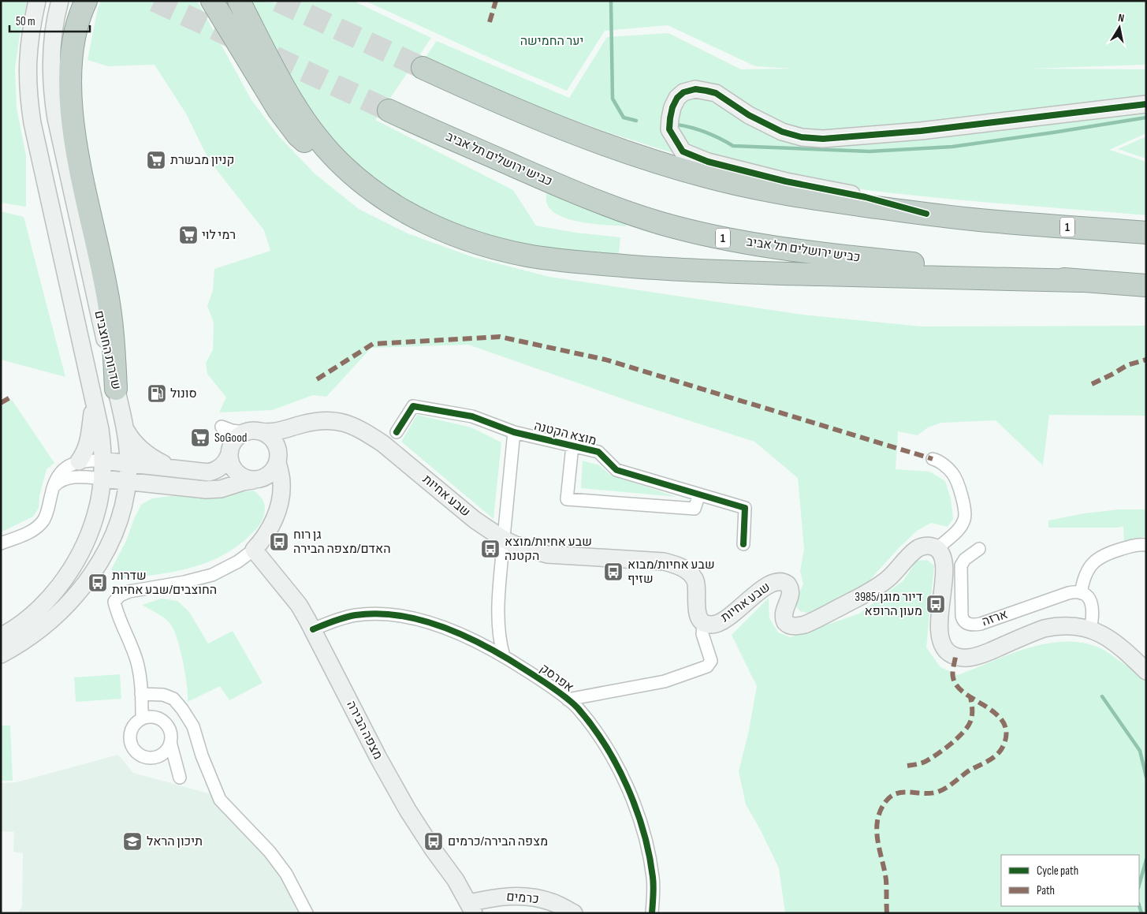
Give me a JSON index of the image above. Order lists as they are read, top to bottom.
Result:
{
  "streets": {
    "highway": ["כביש ירושלים תל אביב", "1"],
    "main road": [
      "שדרות החוצבים",
      "שבע אחיות",
      "מצפה הבירה",
      "כרמים"
    ],
    "street": ["מוצא הקטנה", "ארזה", "אפרסק"]
  },
  "crossings": [
    ["אפרסק", "מצפה הבירה"],
    ["מצפה הבירה", "כרמים"]
  ],
  "parks": ["יער החמישה"],
  "places": {
    "supermarket": ["קניון מבשרת", "רמי לוי", "SoGood"],
    "fuel station": ["סונול"],
    "bus stop": [
      "גן רוח האדם/מצפה הבירה",
      "שבע אחיות/מוצא הקטנה",
      "שבע אחיות/מבוא שזיף",
      "שדרות החוצבים/שבע אחיות",
      "3985/דיור מוגן מעון הרופא",
      "מצפה הבירה/כרמים"
    ],
    "school or university": ["תיכון הראל"]
  },
  "legend": ["Cycle path", "Path"],
  "scale_bar": "50 m",
  "north": "top"
}
